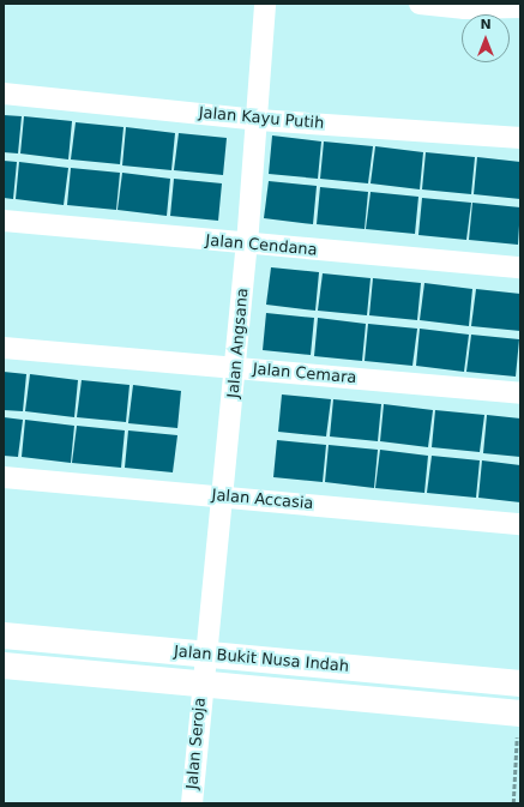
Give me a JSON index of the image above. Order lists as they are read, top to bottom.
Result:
{
  "streets": {
    "street": [
      "Jalan Kayu Putih",
      "Jalan Cendana",
      "Jalan Angsana",
      "Jalan Cemara",
      "Jalan Accasia",
      "Jalan Bukit Nusa Indah",
      "Jalan Seroja"
    ]
  },
  "crossings": [
    ["Jalan Kayu Putih", "Jalan Angsana"],
    ["Jalan Cendana", "Jalan Angsana"],
    ["Jalan Angsana", "Jalan Cemara"],
    ["Jalan Angsana", "Jalan Accasia"],
    ["Jalan Angsana", "Jalan Bukit Nusa Indah"],
    ["Jalan Angsana", "Jalan Seroja"],
    ["Jalan Bukit Nusa Indah", "Jalan Seroja"]
  ],
  "north": "top"
}
